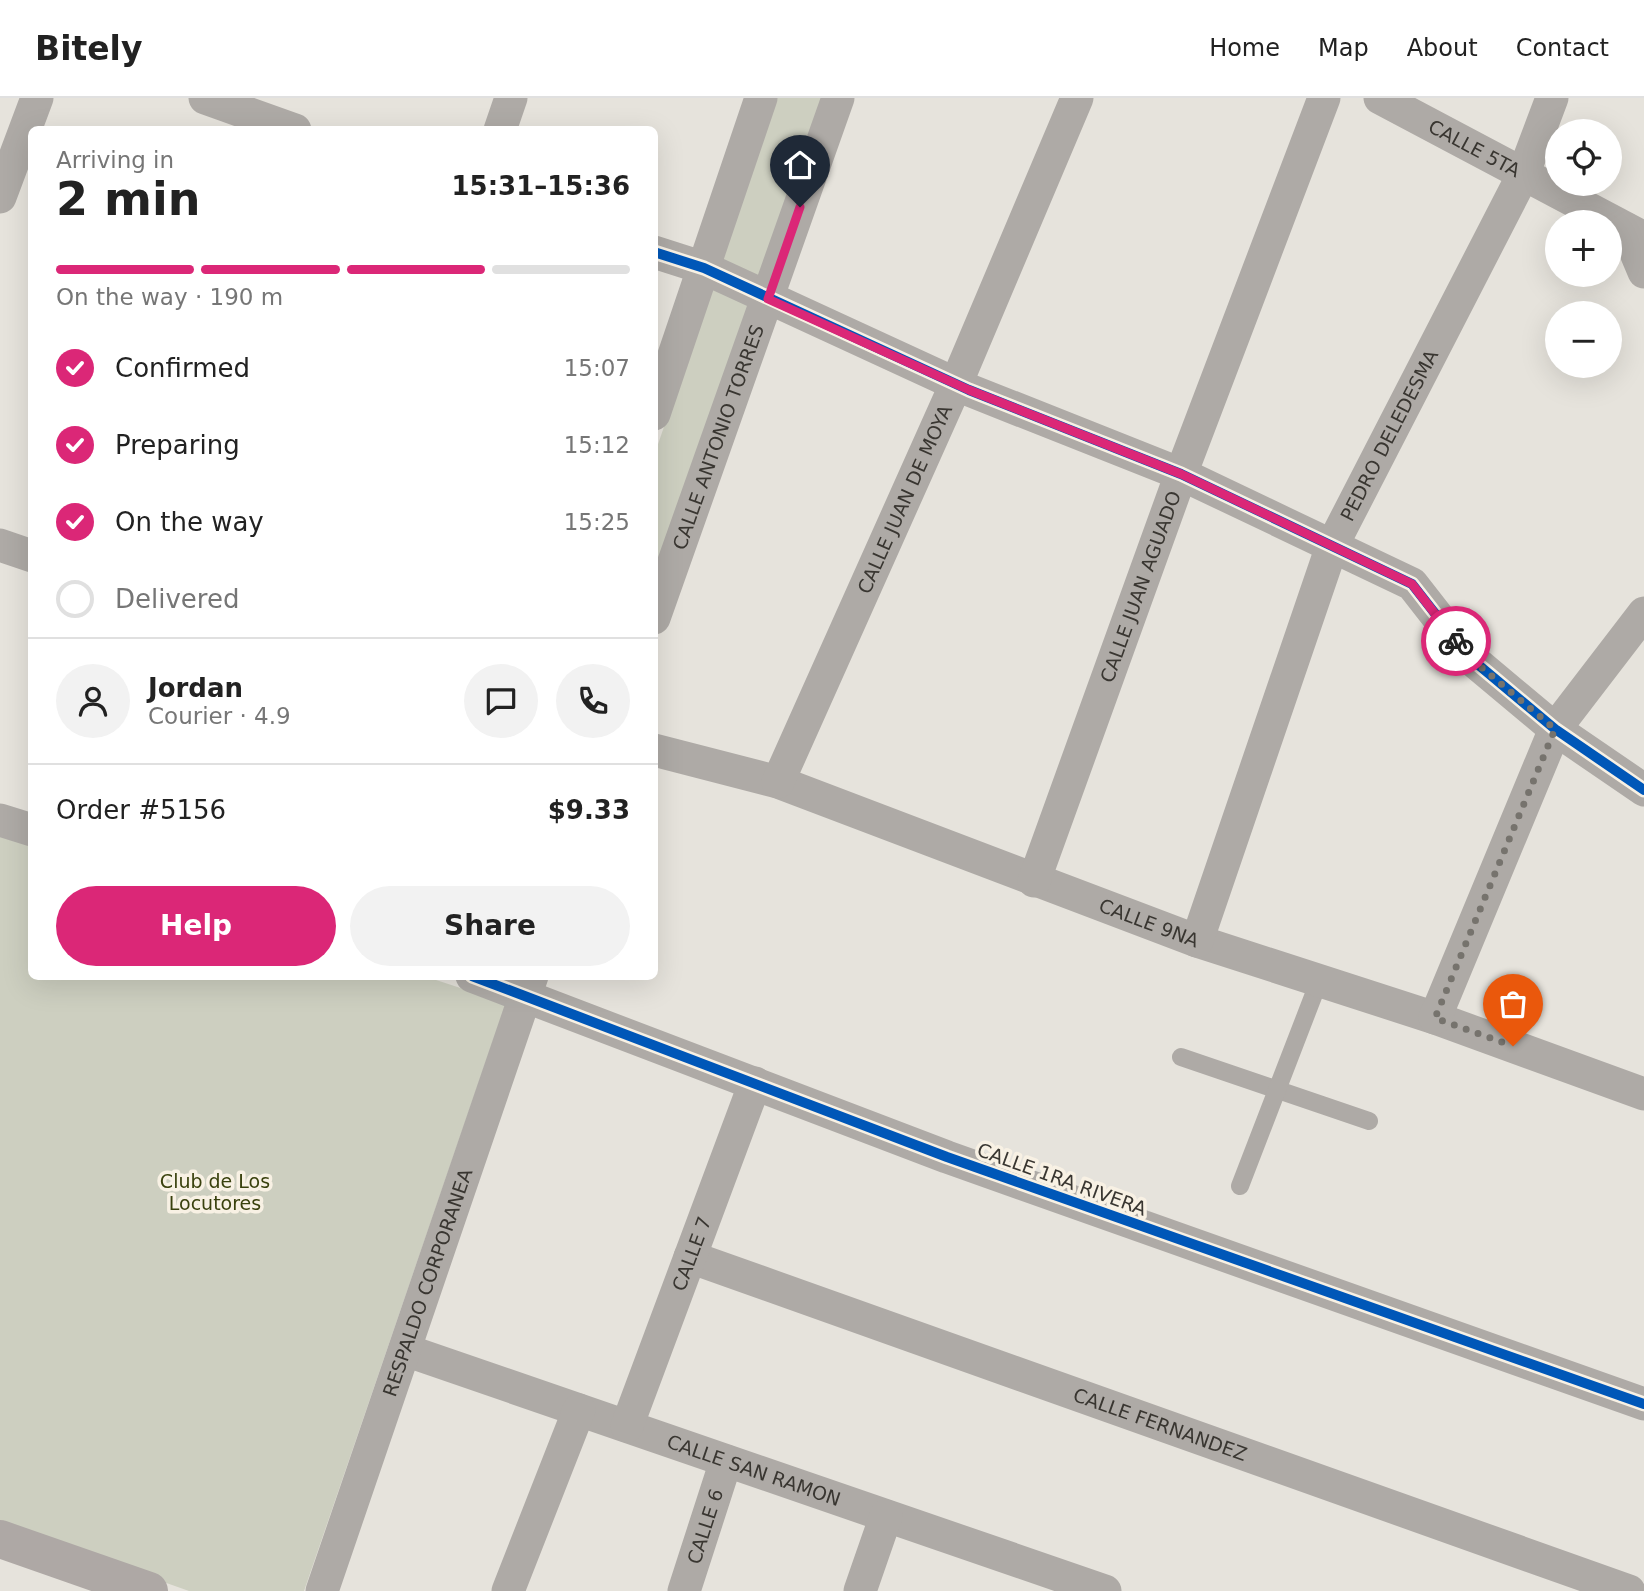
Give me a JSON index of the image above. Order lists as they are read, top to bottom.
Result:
{
  "streets": {
    "street": [
      "CALLE 5TA",
      "PEDRO DELEDESMA",
      "CALLE ANTONIO TORRES",
      "CALLE JUAN DE MOYA",
      "CALLE JUAN AGUADO",
      "CALLE 9NA",
      "CALLE 1RA RIVERA",
      "CALLE 7",
      "RESPALDO CORPORANEA",
      "CALLE FERNANDEZ",
      "CALLE SAN RAMON",
      "CALLE 6"
    ]
  },
  "crossings": [
    ["CALLE 5TA", "PEDRO DELEDESMA"],
    ["PEDRO DELEDESMA", "CALLE 9NA"],
    ["CALLE JUAN DE MOYA", "CALLE 9NA"],
    ["CALLE JUAN AGUADO", "CALLE 9NA"],
    ["CALLE 1RA RIVERA", "CALLE 7"],
    ["CALLE 1RA RIVERA", "RESPALDO CORPORANEA"],
    ["CALLE 7", "CALLE FERNANDEZ"],
    ["CALLE 7", "CALLE SAN RAMON"],
    ["RESPALDO CORPORANEA", "CALLE SAN RAMON"],
    ["CALLE SAN RAMON", "CALLE 6"]
  ],
  "parks": ["Club de Los Locutores"],
  "page": {
    "header": "Bitely",
    "nav": [
      "Home",
      "Map",
      "About",
      "Contact"
    ],
    "map_buttons": ["+", "−"],
    "heading": ["2 min", "Arriving in", "15:31–15:36"],
    "panel": [
      "Jordan",
      "Courier · 4.9",
      "Order #5156",
      "$9.33"
    ],
    "bar": "On the way · 190 m",
    "list": [
      ["Confirmed", "15:07"],
      ["Preparing", "15:12"],
      ["On the way", "15:25"],
      "Delivered"
    ],
    "buttons": ["Help", "Share"]
  }
}
